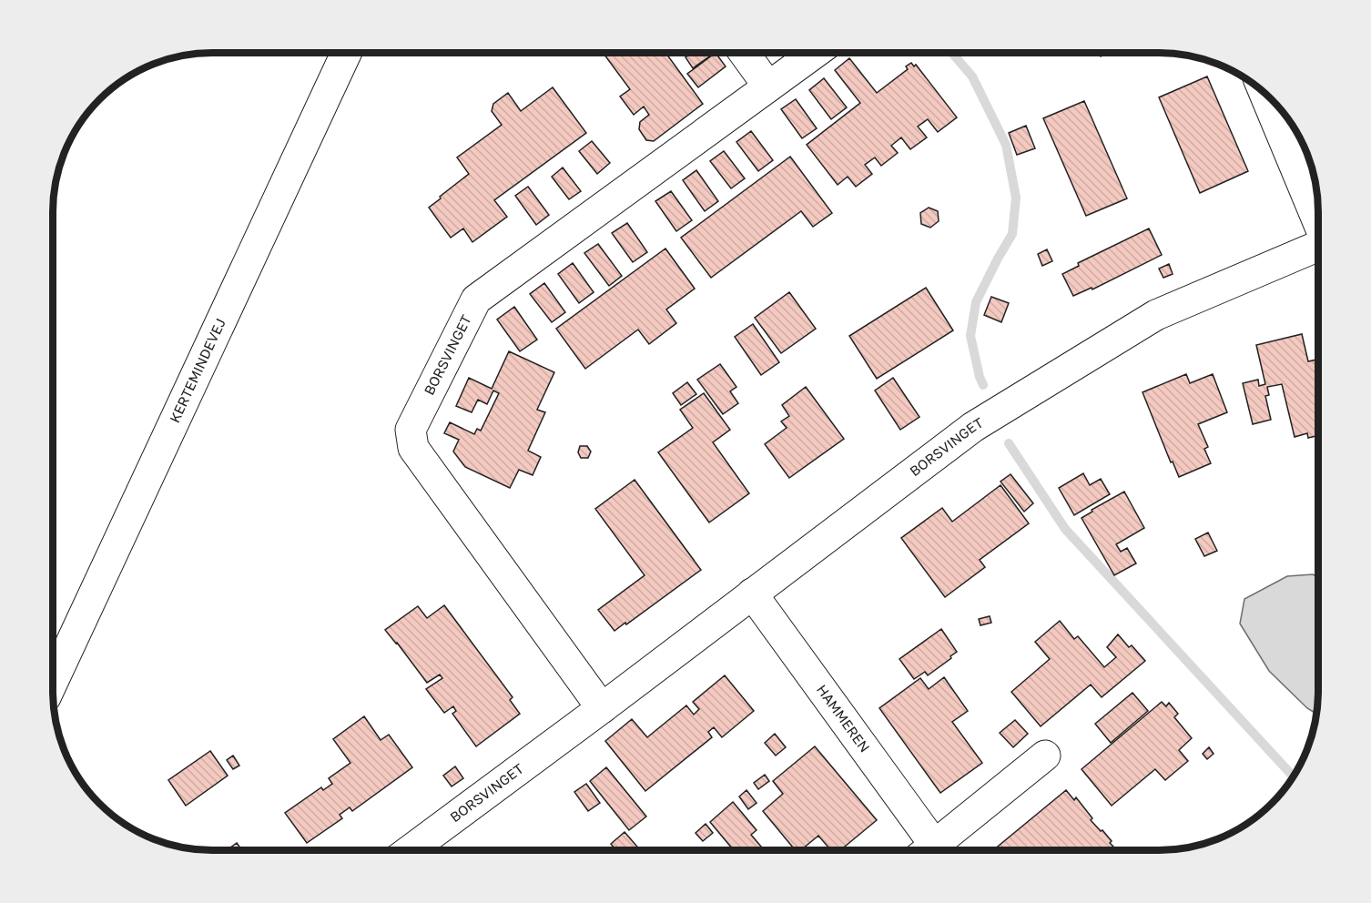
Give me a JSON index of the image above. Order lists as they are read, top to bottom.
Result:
{
  "streets": {
    "street": ["BORSVINGET", "KERTEMINDEVEJ", "HAMMEREN"]
  },
  "crossings": [
    ["BORSVINGET", "HAMMEREN"]
  ]
}
